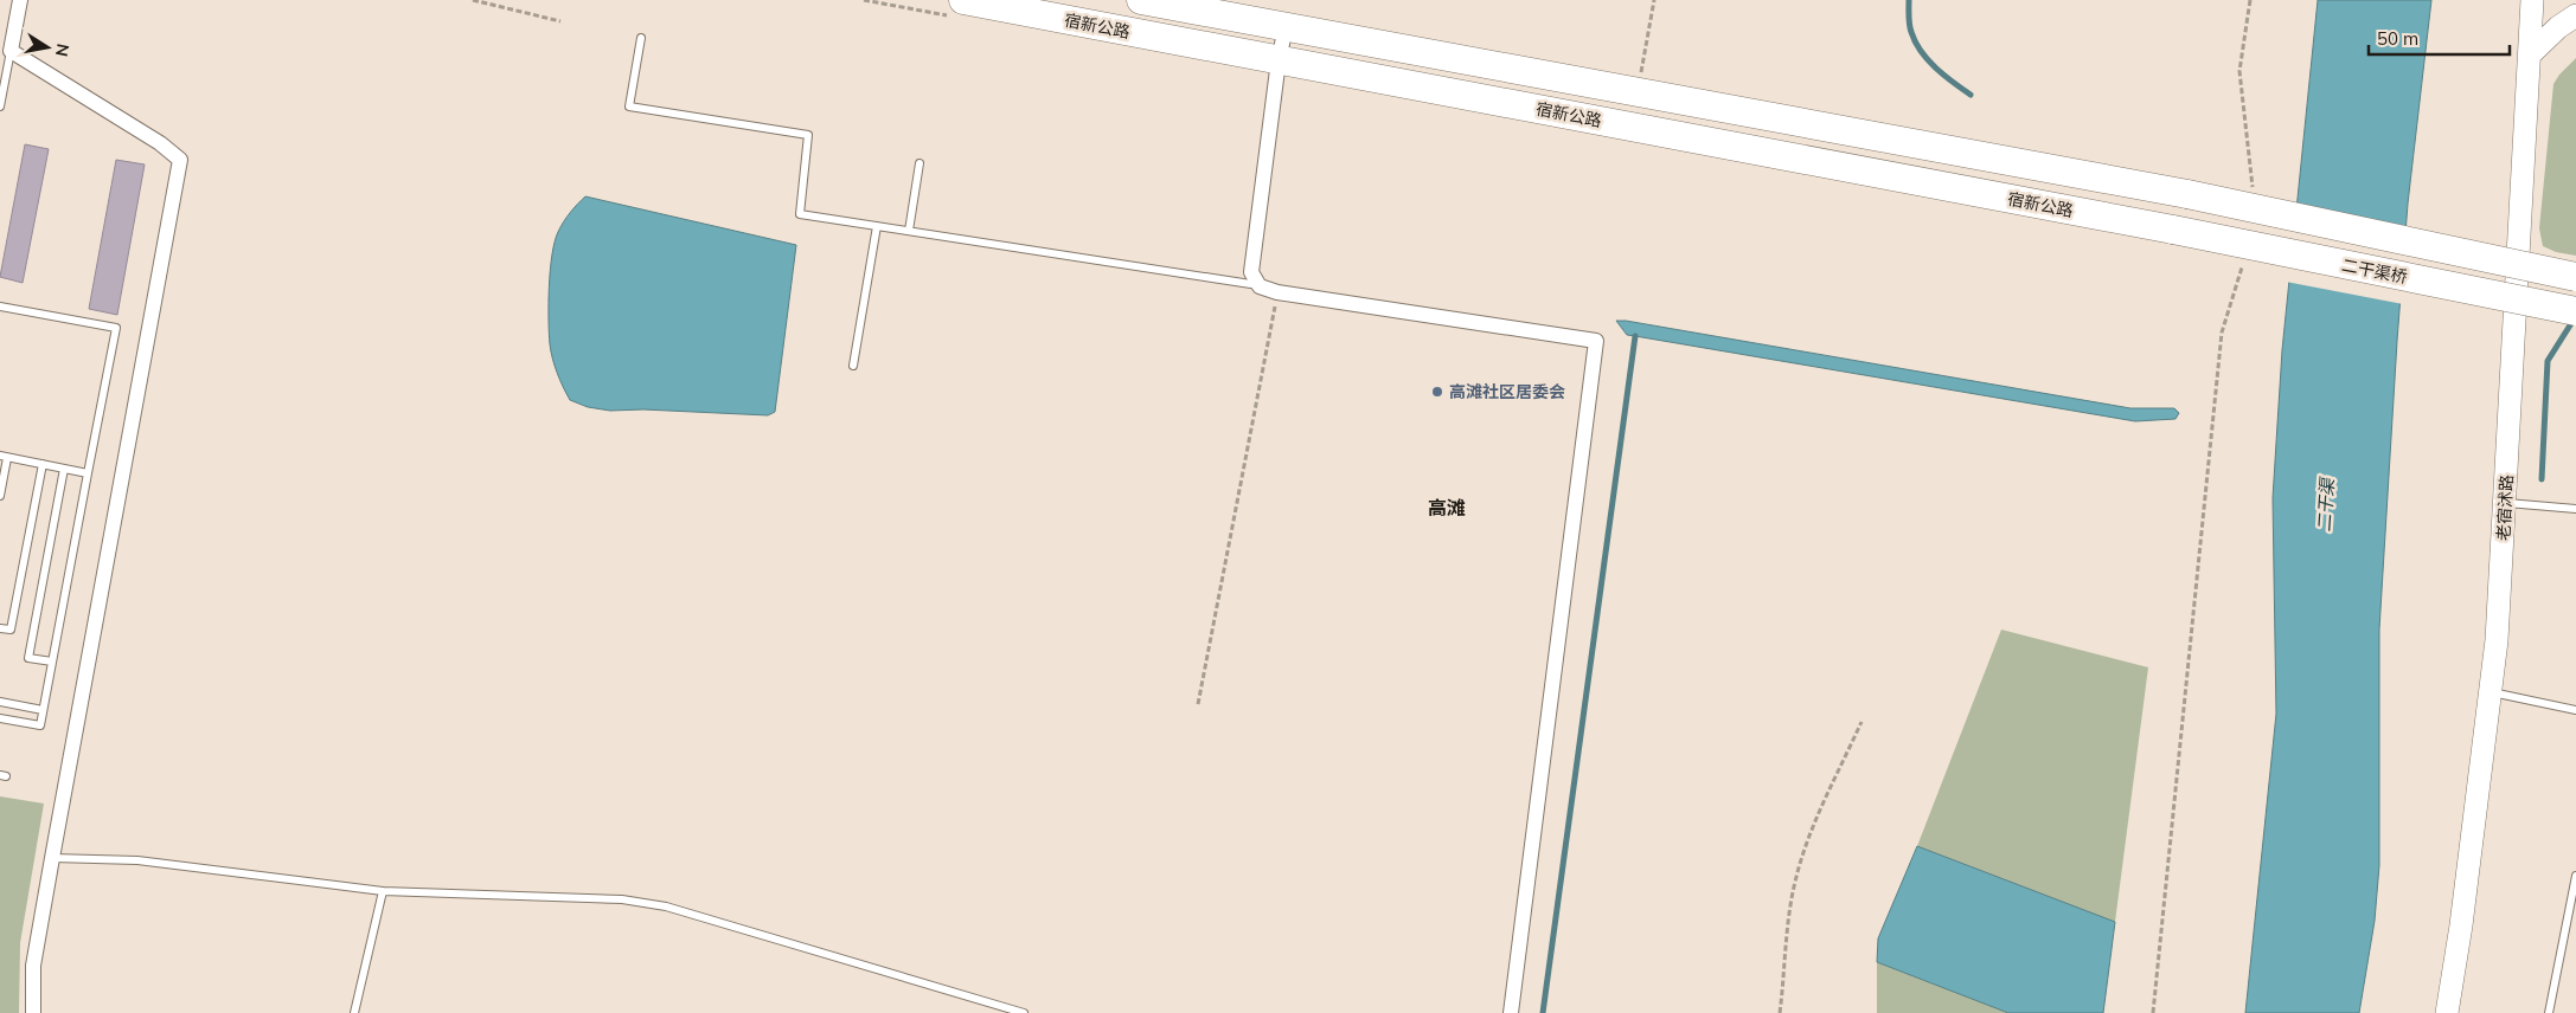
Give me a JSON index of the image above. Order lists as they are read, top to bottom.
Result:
{
  "streets": {
    "highway": ["宿新公路", "二干渠桥"],
    "main road": ["老宿沭路"]
  },
  "crossings": [
    ["宿新公路", "二干渠桥"]
  ],
  "districts": ["高滩"],
  "water": ["二干渠"],
  "places": ["高滩社区居委会"],
  "scale_bar": "50 m",
  "north": "right"
}
